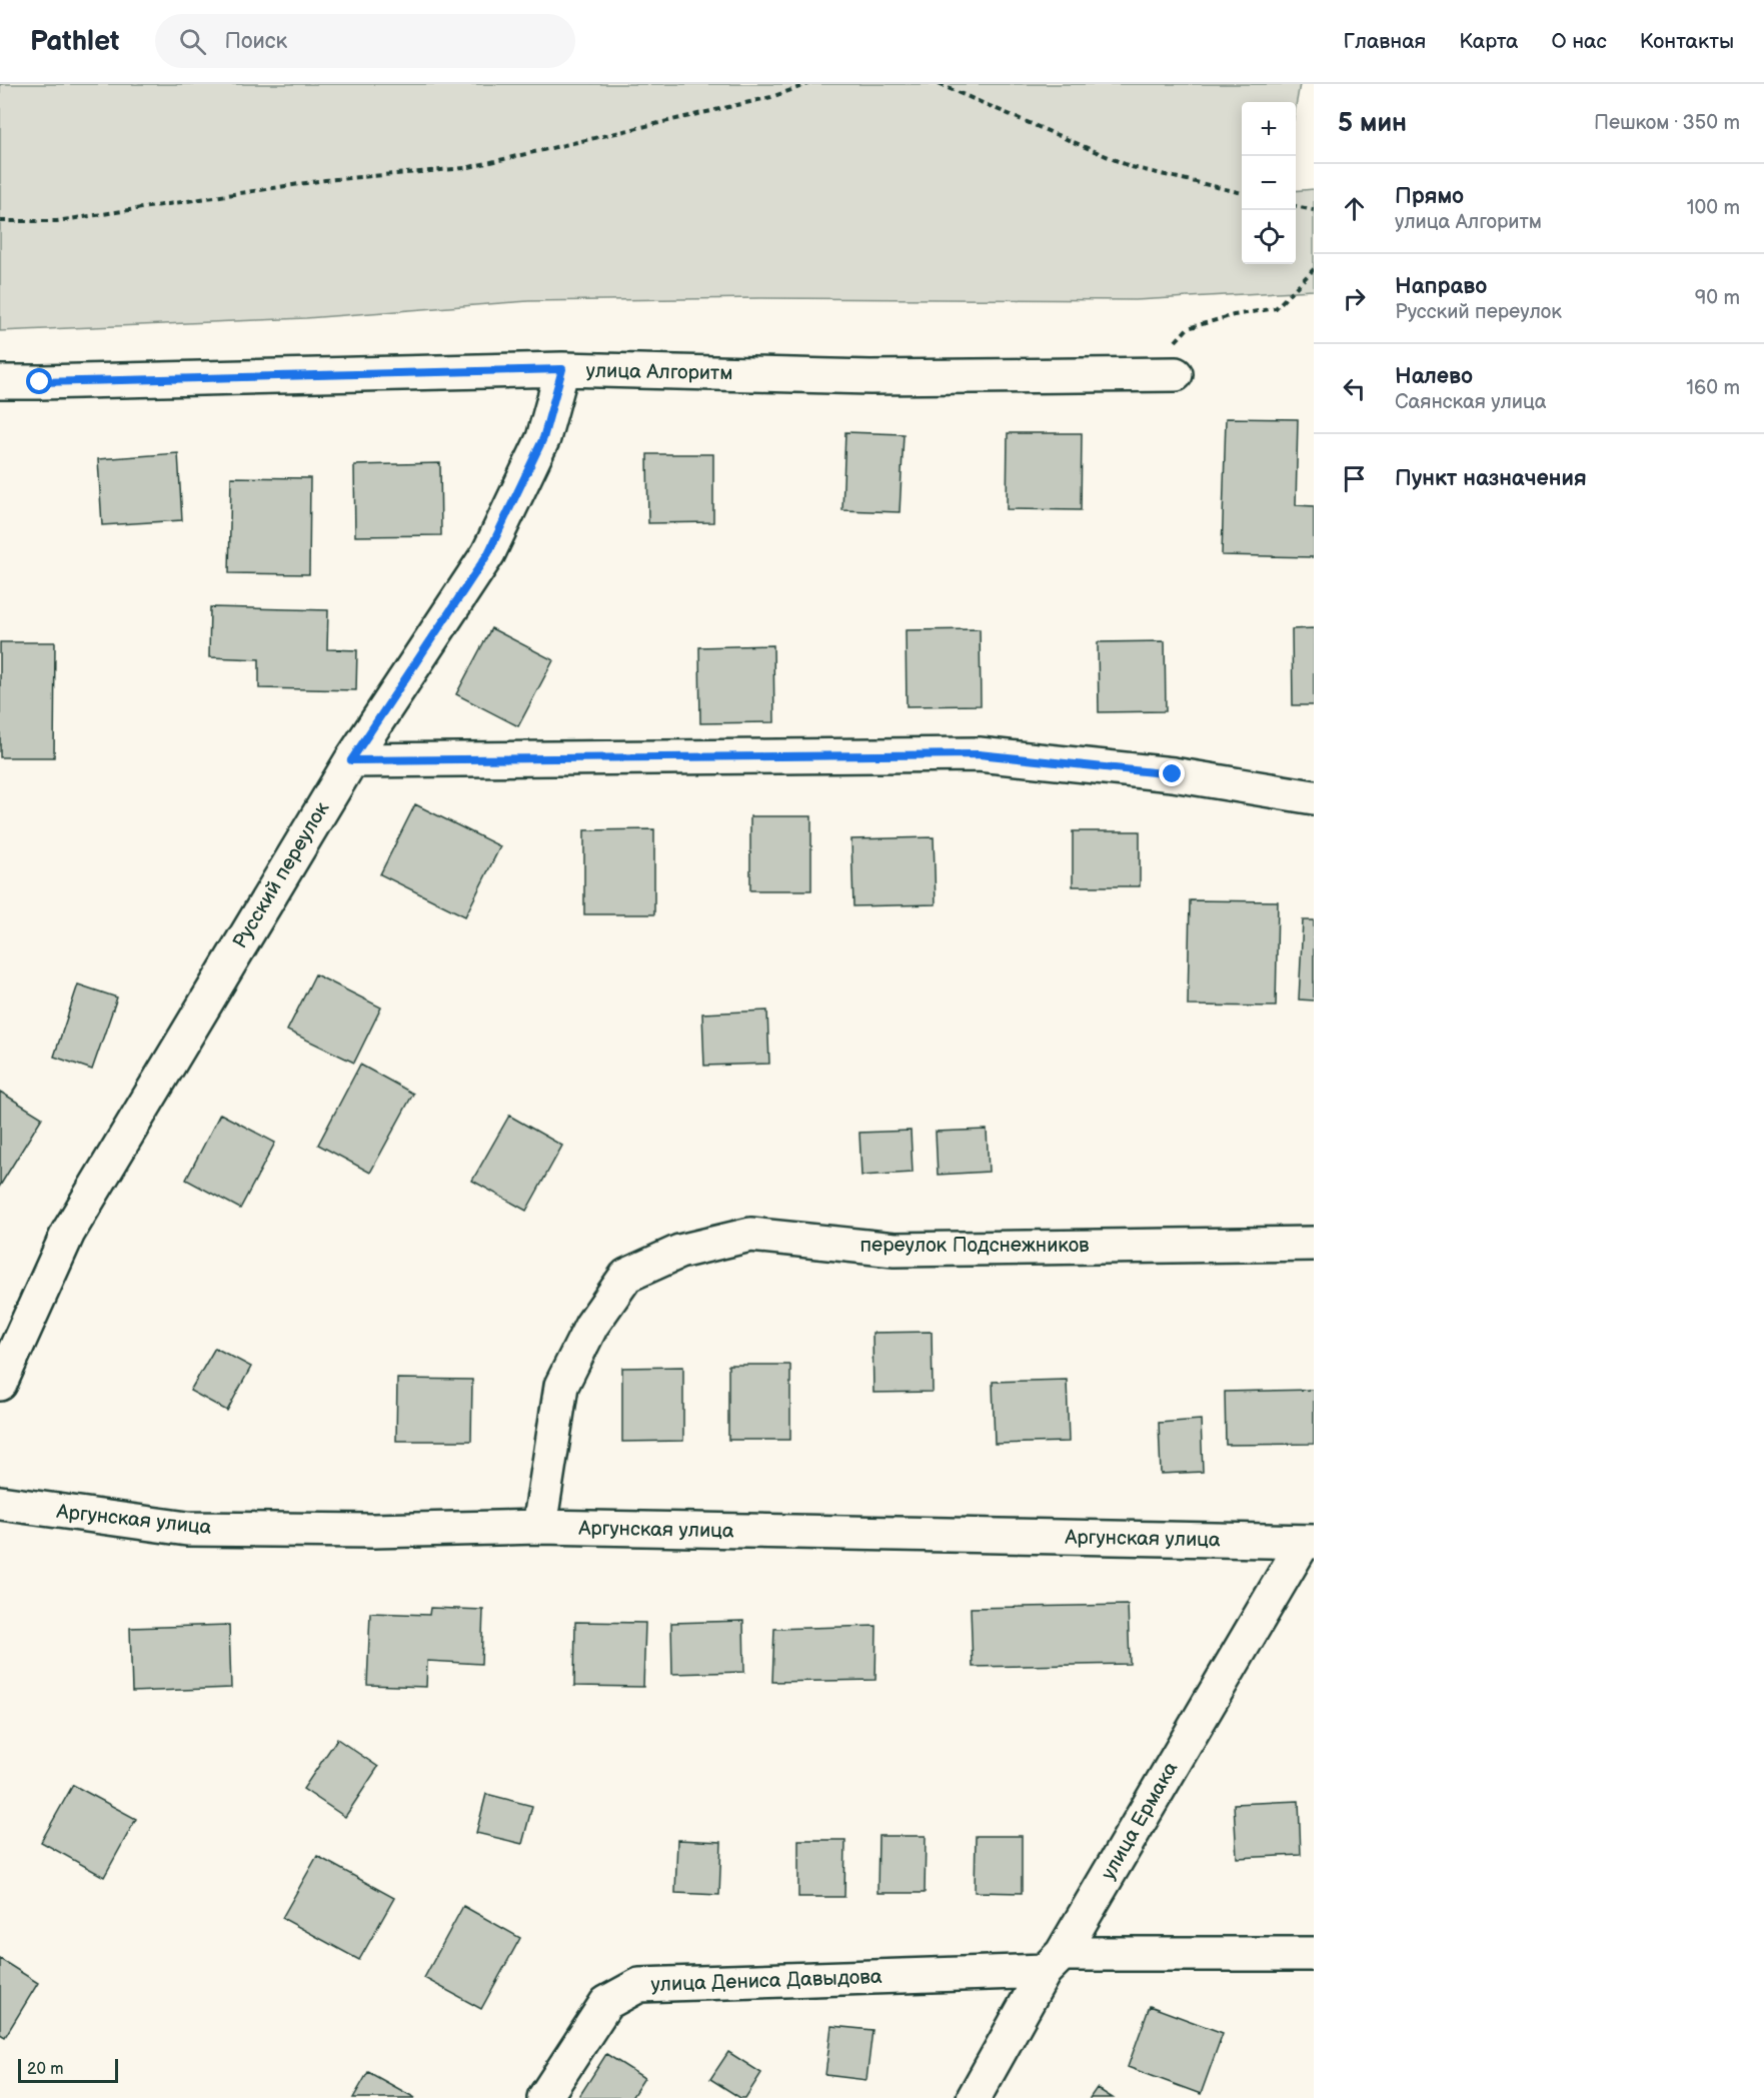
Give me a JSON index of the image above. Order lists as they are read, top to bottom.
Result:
{
  "streets": {
    "street": [
      "улица Алгоритм",
      "Русский переулок",
      "переулок Подснежников",
      "Аргунская улица",
      "улица Ермака",
      "улица Дениса Давыдова"
    ]
  },
  "crossings": [
    ["улица Алгоритм", "Русский переулок"],
    ["переулок Подснежников", "Аргунская улица"],
    ["Аргунская улица", "улица Ермака"],
    ["улица Ермака", "улица Дениса Давыдова"]
  ],
  "scale_bar": "20 m",
  "page": {
    "header": "Pathlet",
    "search": "Поиск",
    "nav": [
      "Главная",
      "Карта",
      "О нас",
      "Контакты"
    ],
    "heading": ["5 мин", "Пешком · 350 m"],
    "map_buttons": ["+", "−"],
    "list": [
      ["Прямо", "улица Алгоритм", "100 m"],
      ["Направо", "Русский переулок", "90 m"],
      ["Налево", "Саянская улица", "160 m"],
      "Пункт назначения"
    ],
    "scale": "20 m"
  }
}
